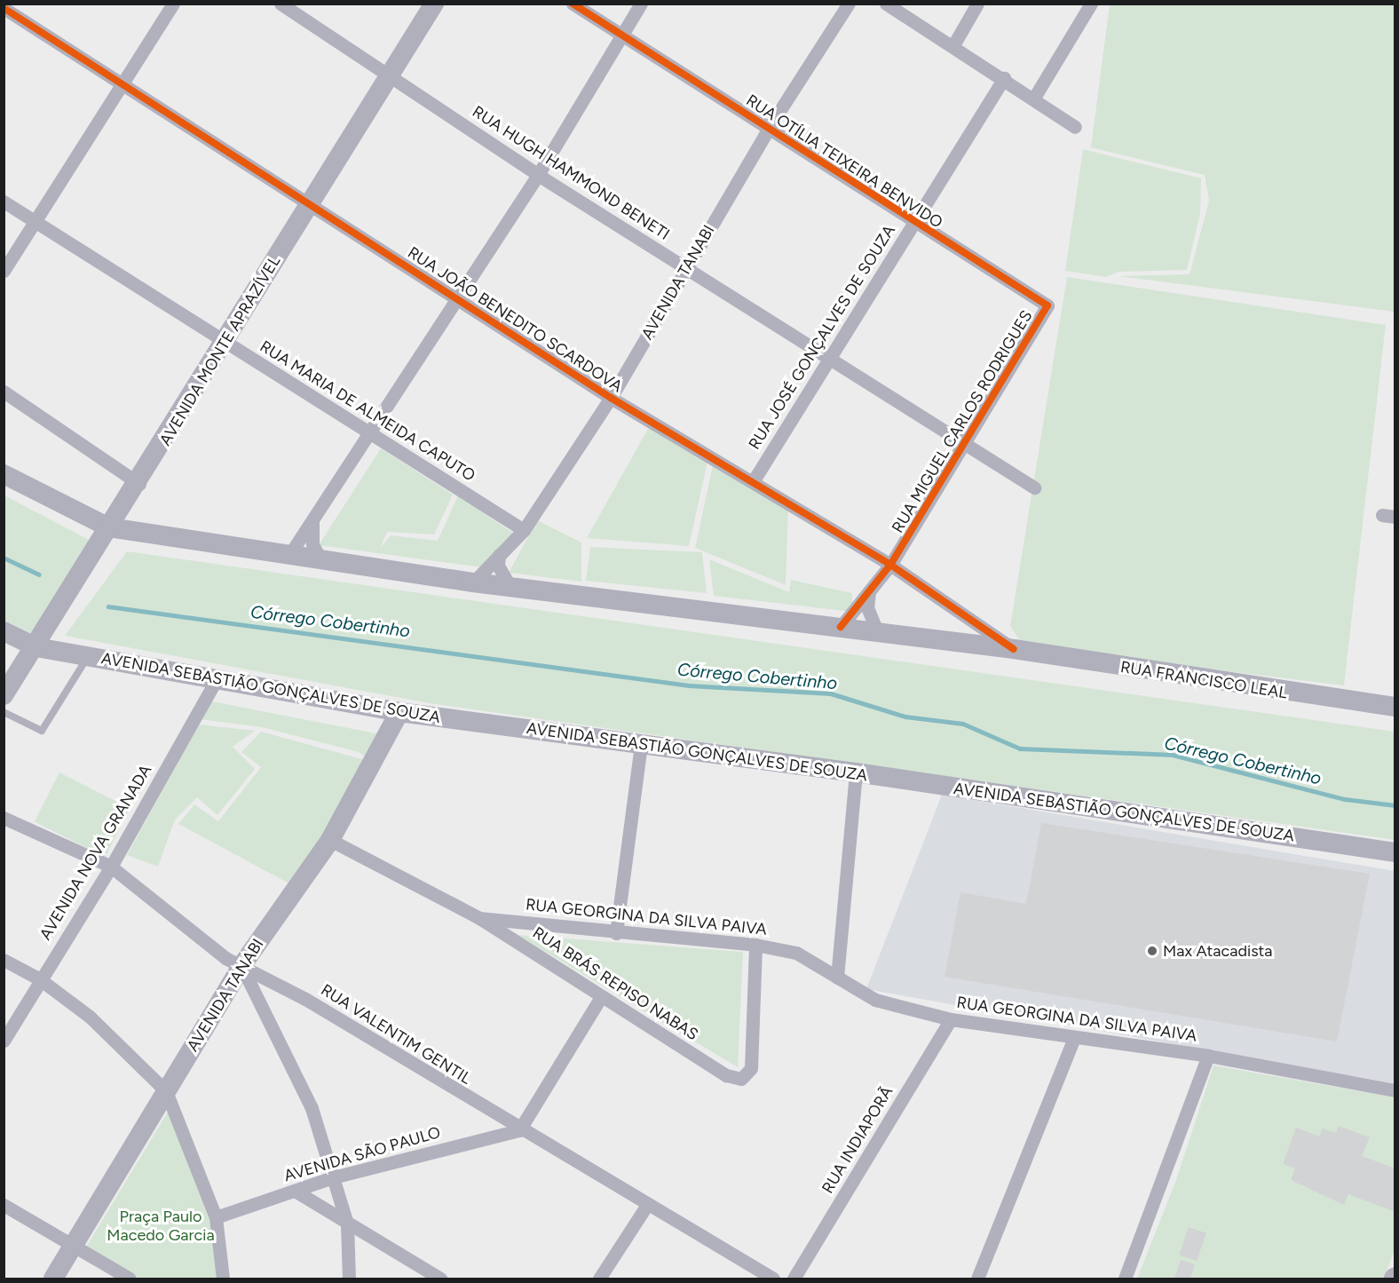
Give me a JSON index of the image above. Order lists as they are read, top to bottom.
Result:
{
  "streets": {
    "main road": [
      "AVENIDA TANABI",
      "AVENIDA MONTE APRAZÍVEL",
      "RUA FRANCISCO LEAL",
      "AVENIDA SEBASTIÃO GONÇALVES DE SOUZA"
    ],
    "street": [
      "RUA OTÍLIA TEIXEIRA BENVIDO",
      "RUA HUGH HAMMOND BENETI",
      "RUA JOÃO BENEDITO SCARDOVA",
      "RUA JOSÉ GONÇALVES DE SOUZA",
      "RUA MARIA DE ALMEIDA CAPUTO",
      "RUA MIGUEL CARLOS RODRIGUES",
      "AVENIDA NOVA GRANADA",
      "RUA GEORGINA DA SILVA PAIVA",
      "RUA BRÁS REPISO NABAS",
      "RUA VALENTIM GENTIL",
      "RUA INDIAPORÃ",
      "AVENIDA SÃO PAULO"
    ]
  },
  "crossings": [
    ["RUA OTÍLIA TEIXEIRA BENVIDO", "AVENIDA TANABI"],
    ["RUA OTÍLIA TEIXEIRA BENVIDO", "RUA JOSÉ GONÇALVES DE SOUZA"],
    ["RUA OTÍLIA TEIXEIRA BENVIDO", "RUA MIGUEL CARLOS RODRIGUES"],
    ["RUA HUGH HAMMOND BENETI", "AVENIDA TANABI"],
    ["RUA HUGH HAMMOND BENETI", "RUA JOSÉ GONÇALVES DE SOUZA"],
    ["RUA HUGH HAMMOND BENETI", "AVENIDA MONTE APRAZÍVEL"],
    ["RUA HUGH HAMMOND BENETI", "RUA MIGUEL CARLOS RODRIGUES"],
    ["AVENIDA TANABI", "RUA JOÃO BENEDITO SCARDOVA"],
    ["AVENIDA TANABI", "RUA MARIA DE ALMEIDA CAPUTO"],
    ["AVENIDA TANABI", "AVENIDA SEBASTIÃO GONÇALVES DE SOUZA"],
    ["AVENIDA TANABI", "RUA BRÁS REPISO NABAS"],
    ["AVENIDA TANABI", "RUA VALENTIM GENTIL"],
    ["RUA JOÃO BENEDITO SCARDOVA", "RUA JOSÉ GONÇALVES DE SOUZA"],
    ["RUA JOÃO BENEDITO SCARDOVA", "AVENIDA MONTE APRAZÍVEL"],
    ["RUA JOÃO BENEDITO SCARDOVA", "RUA MIGUEL CARLOS RODRIGUES"],
    ["RUA JOÃO BENEDITO SCARDOVA", "RUA FRANCISCO LEAL"],
    ["AVENIDA MONTE APRAZÍVEL", "RUA MARIA DE ALMEIDA CAPUTO"],
    ["AVENIDA MONTE APRAZÍVEL", "AVENIDA SEBASTIÃO GONÇALVES DE SOUZA"],
    ["AVENIDA SEBASTIÃO GONÇALVES DE SOUZA", "AVENIDA NOVA GRANADA"],
    ["AVENIDA NOVA GRANADA", "RUA VALENTIM GENTIL"],
    ["RUA GEORGINA DA SILVA PAIVA", "RUA BRÁS REPISO NABAS"],
    ["RUA GEORGINA DA SILVA PAIVA", "RUA INDIAPORÃ"],
    ["RUA VALENTIM GENTIL", "AVENIDA SÃO PAULO"]
  ],
  "water": ["Córrego Cobertinho"],
  "parks": ["Praça Paulo Macedo Garcia"],
  "places": ["Max Atacadista"]
}
